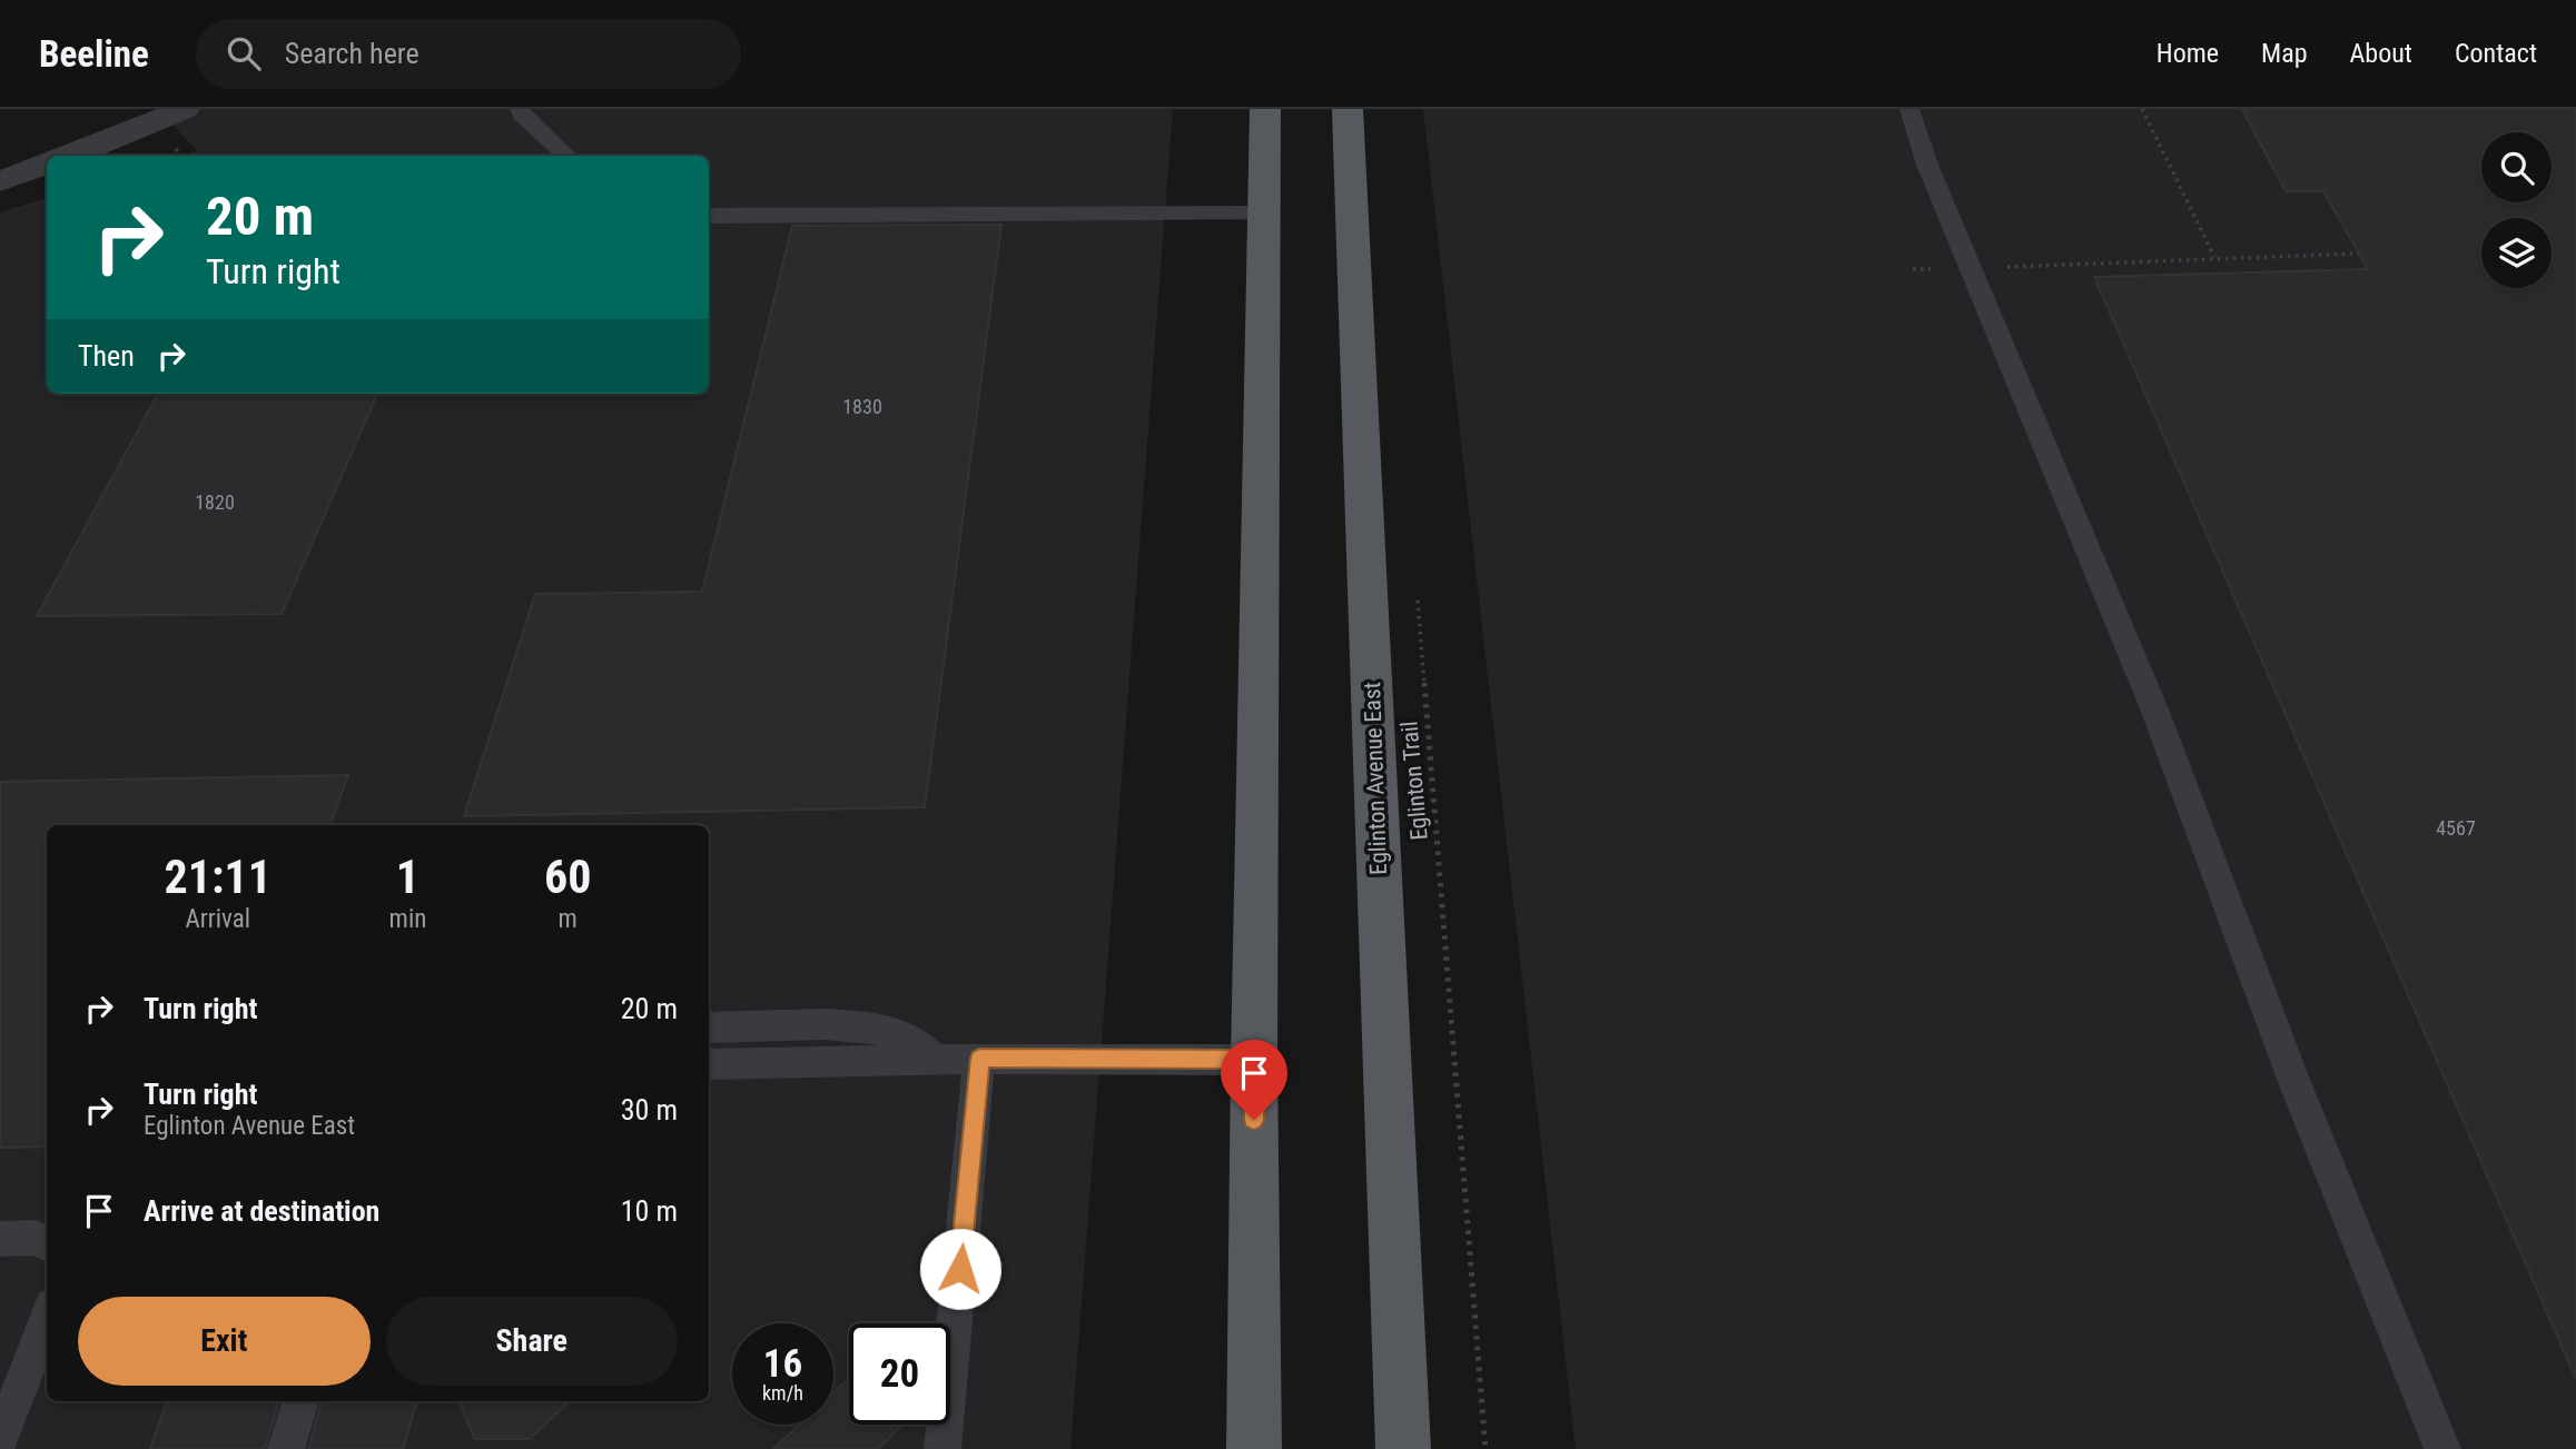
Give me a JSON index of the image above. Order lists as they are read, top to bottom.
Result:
{
  "streets": {
    "main road": ["Eglinton Avenue East"],
    "path": ["Eglinton Trail"]
  },
  "house_numbers": ["1830", "1820", "4567"],
  "page": {
    "header": "Beeline",
    "search": "Search here",
    "nav": [
      "Home",
      "Map",
      "About",
      "Contact"
    ],
    "turn": ["20 m", "Turn right"],
    "then": "Then",
    "eta": [
      "21:11",
      "Arrival",
      "1",
      "min",
      "60",
      "m"
    ],
    "list": [
      {
        "name": "Turn right",
        "value": "20 m"
      },
      {
        "name": "Turn right",
        "note": "Eglinton Avenue East",
        "value": "30 m"
      },
      {
        "name": "Arrive at destination",
        "value": "10 m"
      }
    ],
    "buttons": ["Exit", "Share"],
    "speed": "16 km/h",
    "limit": "20"
  }
}
